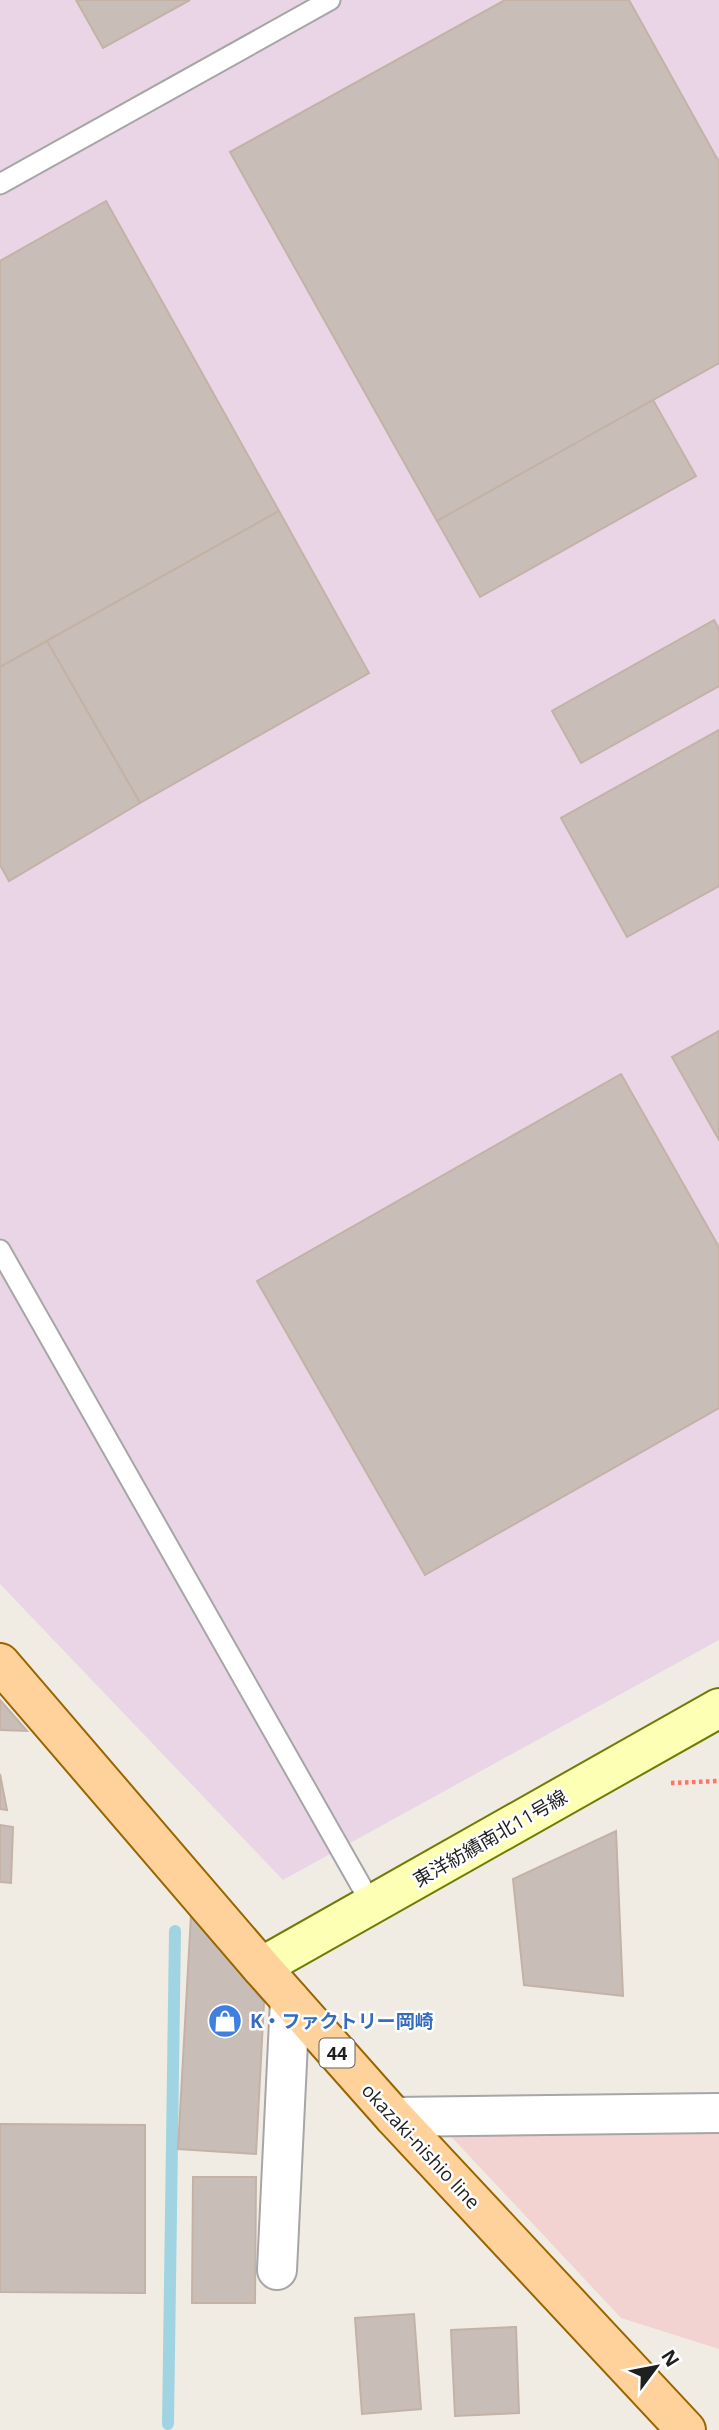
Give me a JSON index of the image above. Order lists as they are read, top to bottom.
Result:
{
  "streets": {
    "main road": ["44", "okazaki-nishio line"],
    "street": ["東洋紡績南北11号線"]
  },
  "crossings": [
    ["東洋紡績南北11号線", "okazaki-nishio line"]
  ],
  "places": {
    "shop": ["K・ファクトリー岡崎"]
  },
  "north": "top right"
}
